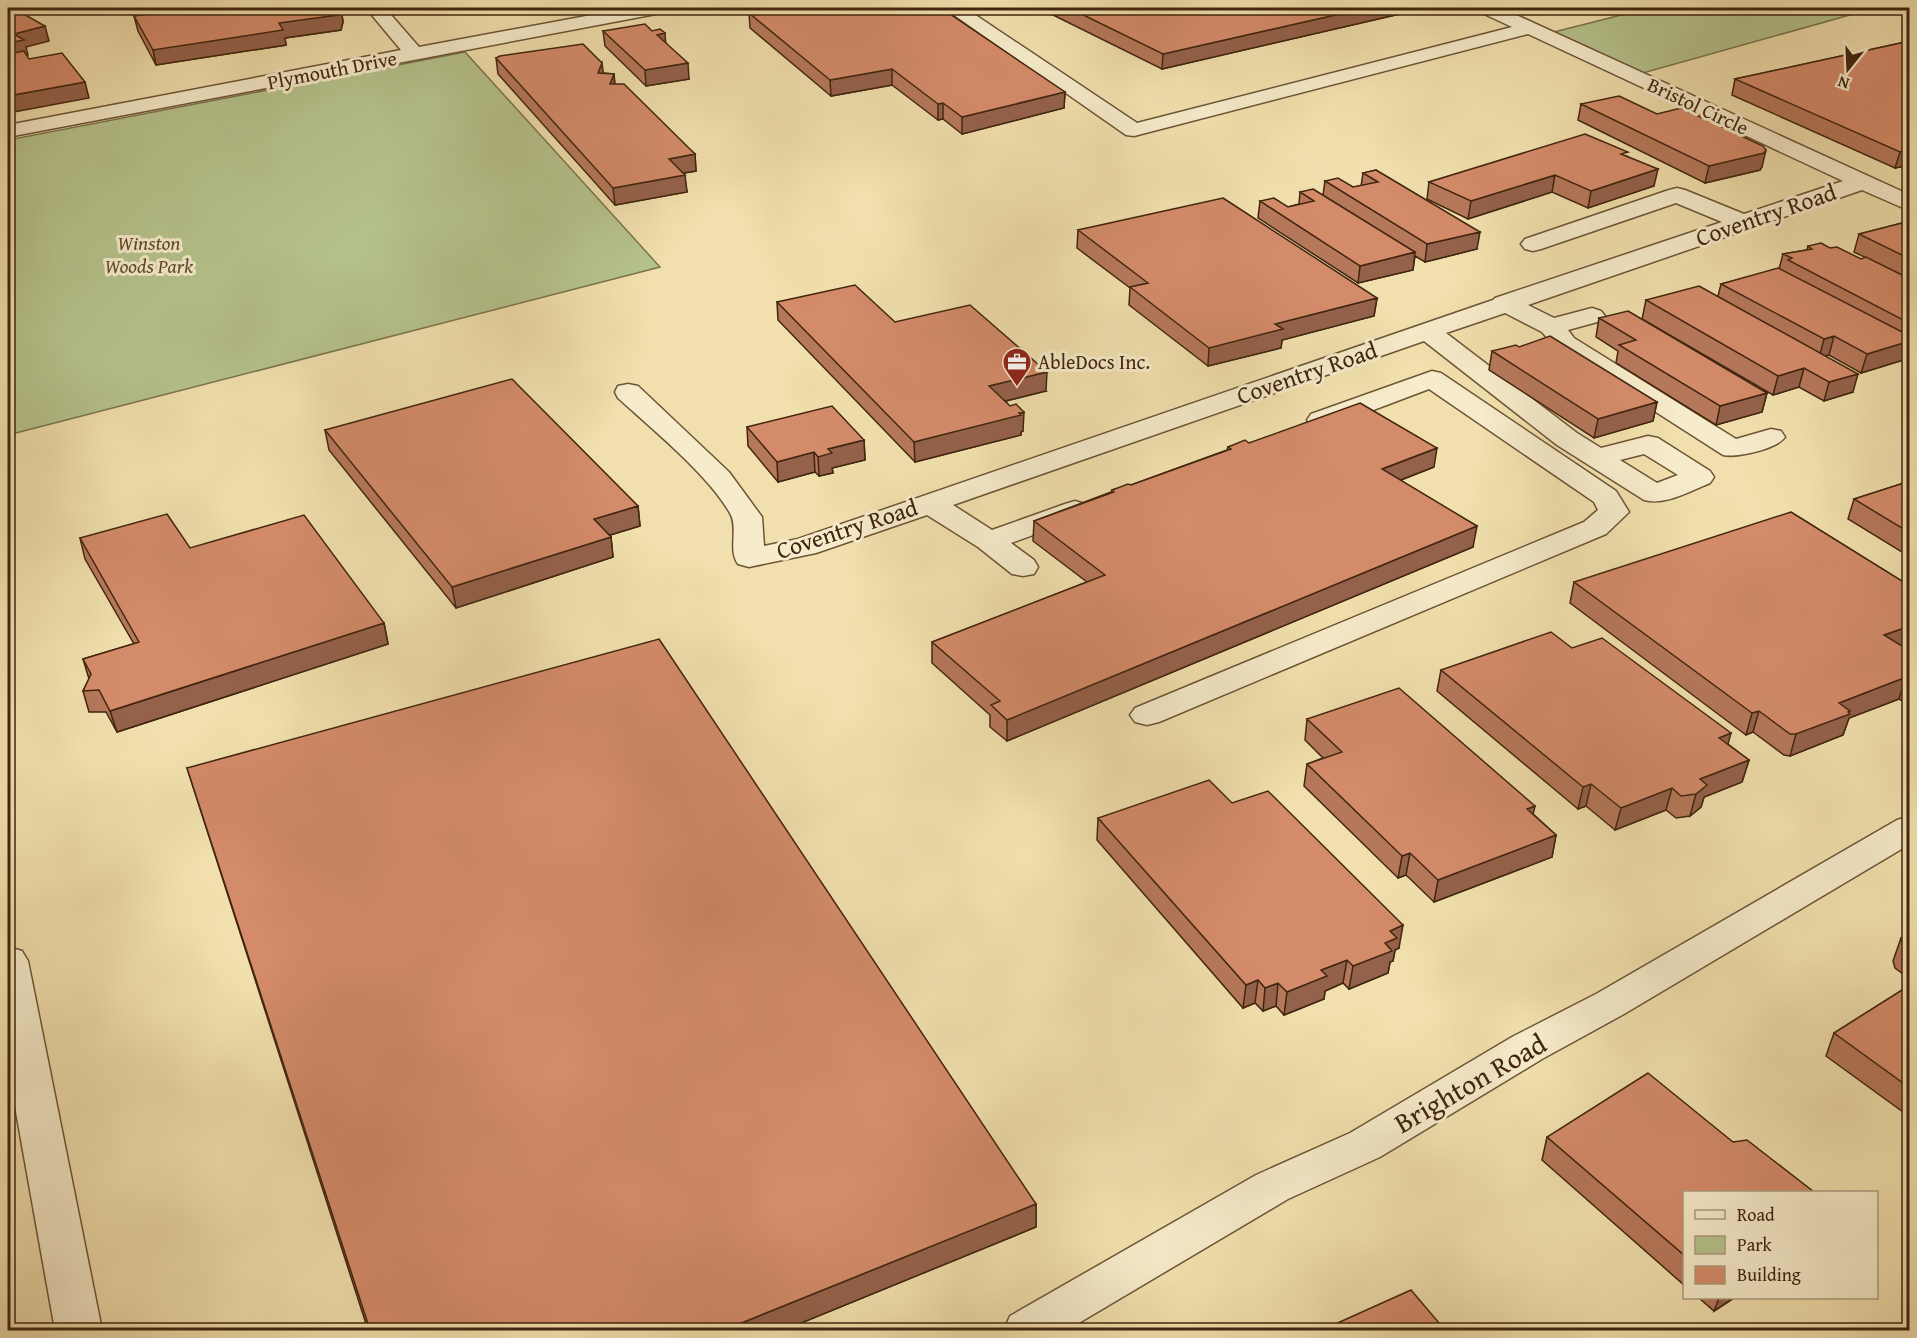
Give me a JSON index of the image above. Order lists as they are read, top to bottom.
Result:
{
  "streets": {
    "street": [
      "Plymouth Drive",
      "Bristol Circle",
      "Coventry Road",
      "Brighton Road"
    ]
  },
  "crossings": [
    ["Bristol Circle", "Coventry Road"]
  ],
  "parks": ["Winston Woods Park"],
  "places": {
    "office": ["AbleDocs Inc."]
  },
  "legend": ["Road", "Park", "Building"],
  "north": "bottom"
}
